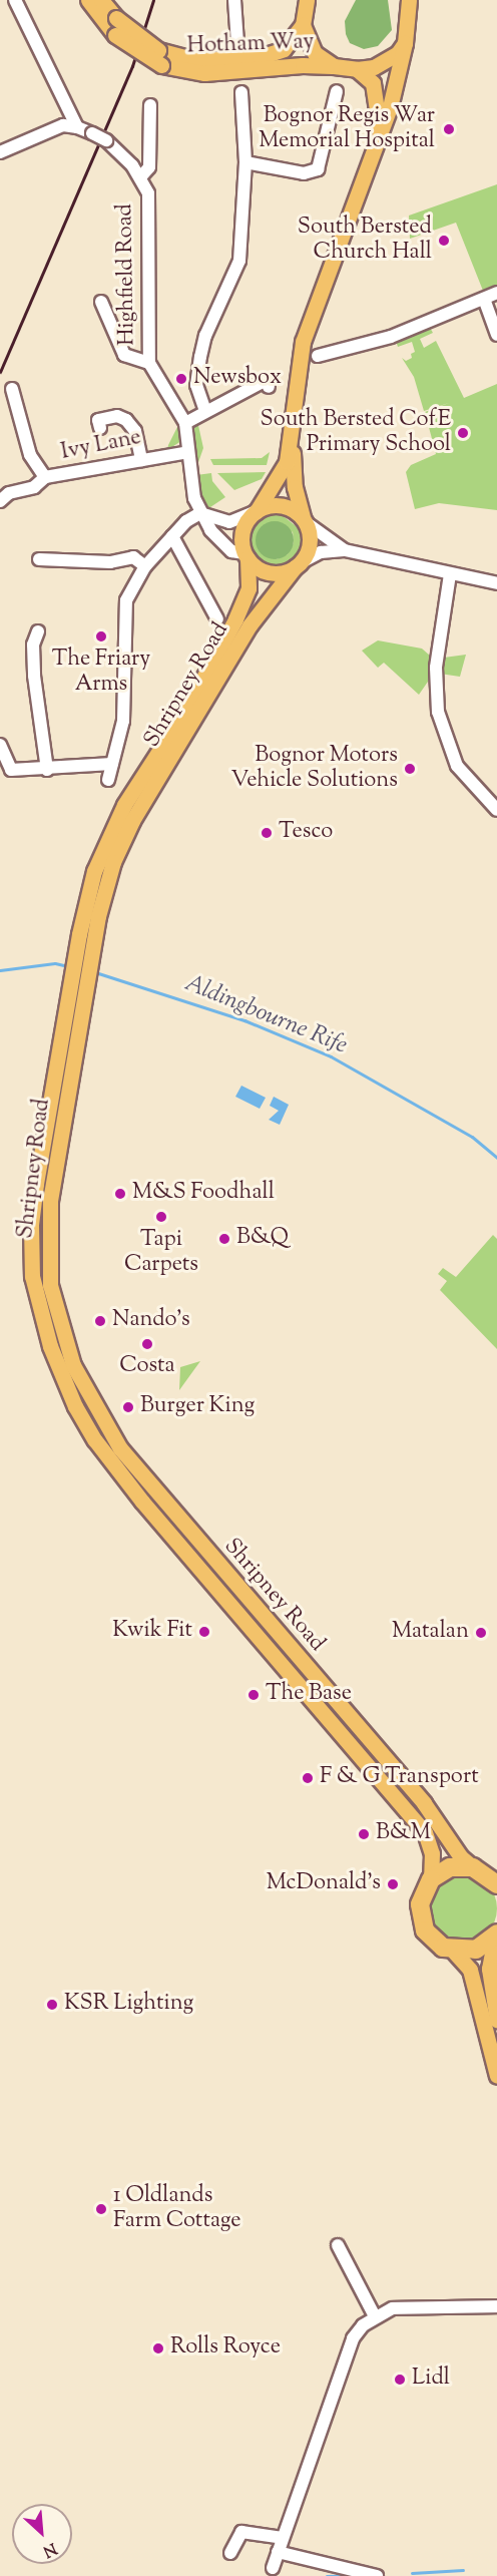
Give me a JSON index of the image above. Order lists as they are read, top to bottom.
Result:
{
  "streets": {
    "main road": ["Hotham Way", "Shripney Road"],
    "street": ["Highfield Road", "Ivy Lane"]
  },
  "crossings": [
    ["Hotham Way", "Shripney Road"],
    ["Highfield Road", "Ivy Lane"],
    ["Highfield Road", "Shripney Road"]
  ],
  "water": ["Aldingbourne Rife"],
  "places": [
    "Bognor Regis War Memorial Hospital",
    "South Bersted Church Hall",
    "Newsbox",
    "South Bersted CofE Primary School",
    "The Friary Arms",
    "Bognor Motors Vehicle Solutions",
    "Tesco",
    "M&S Foodhall",
    "Tapi Carpets",
    "B&Q",
    "Nando's",
    "Costa",
    "Burger King",
    "Kwik Fit",
    "Matalan",
    "The Base",
    "F & G Transport",
    "B&M",
    "McDonald's",
    "KSR Lighting",
    "1 Oldlands Farm Cottage",
    "Rolls Royce",
    "Lidl"
  ],
  "north": "bottom right"
}
